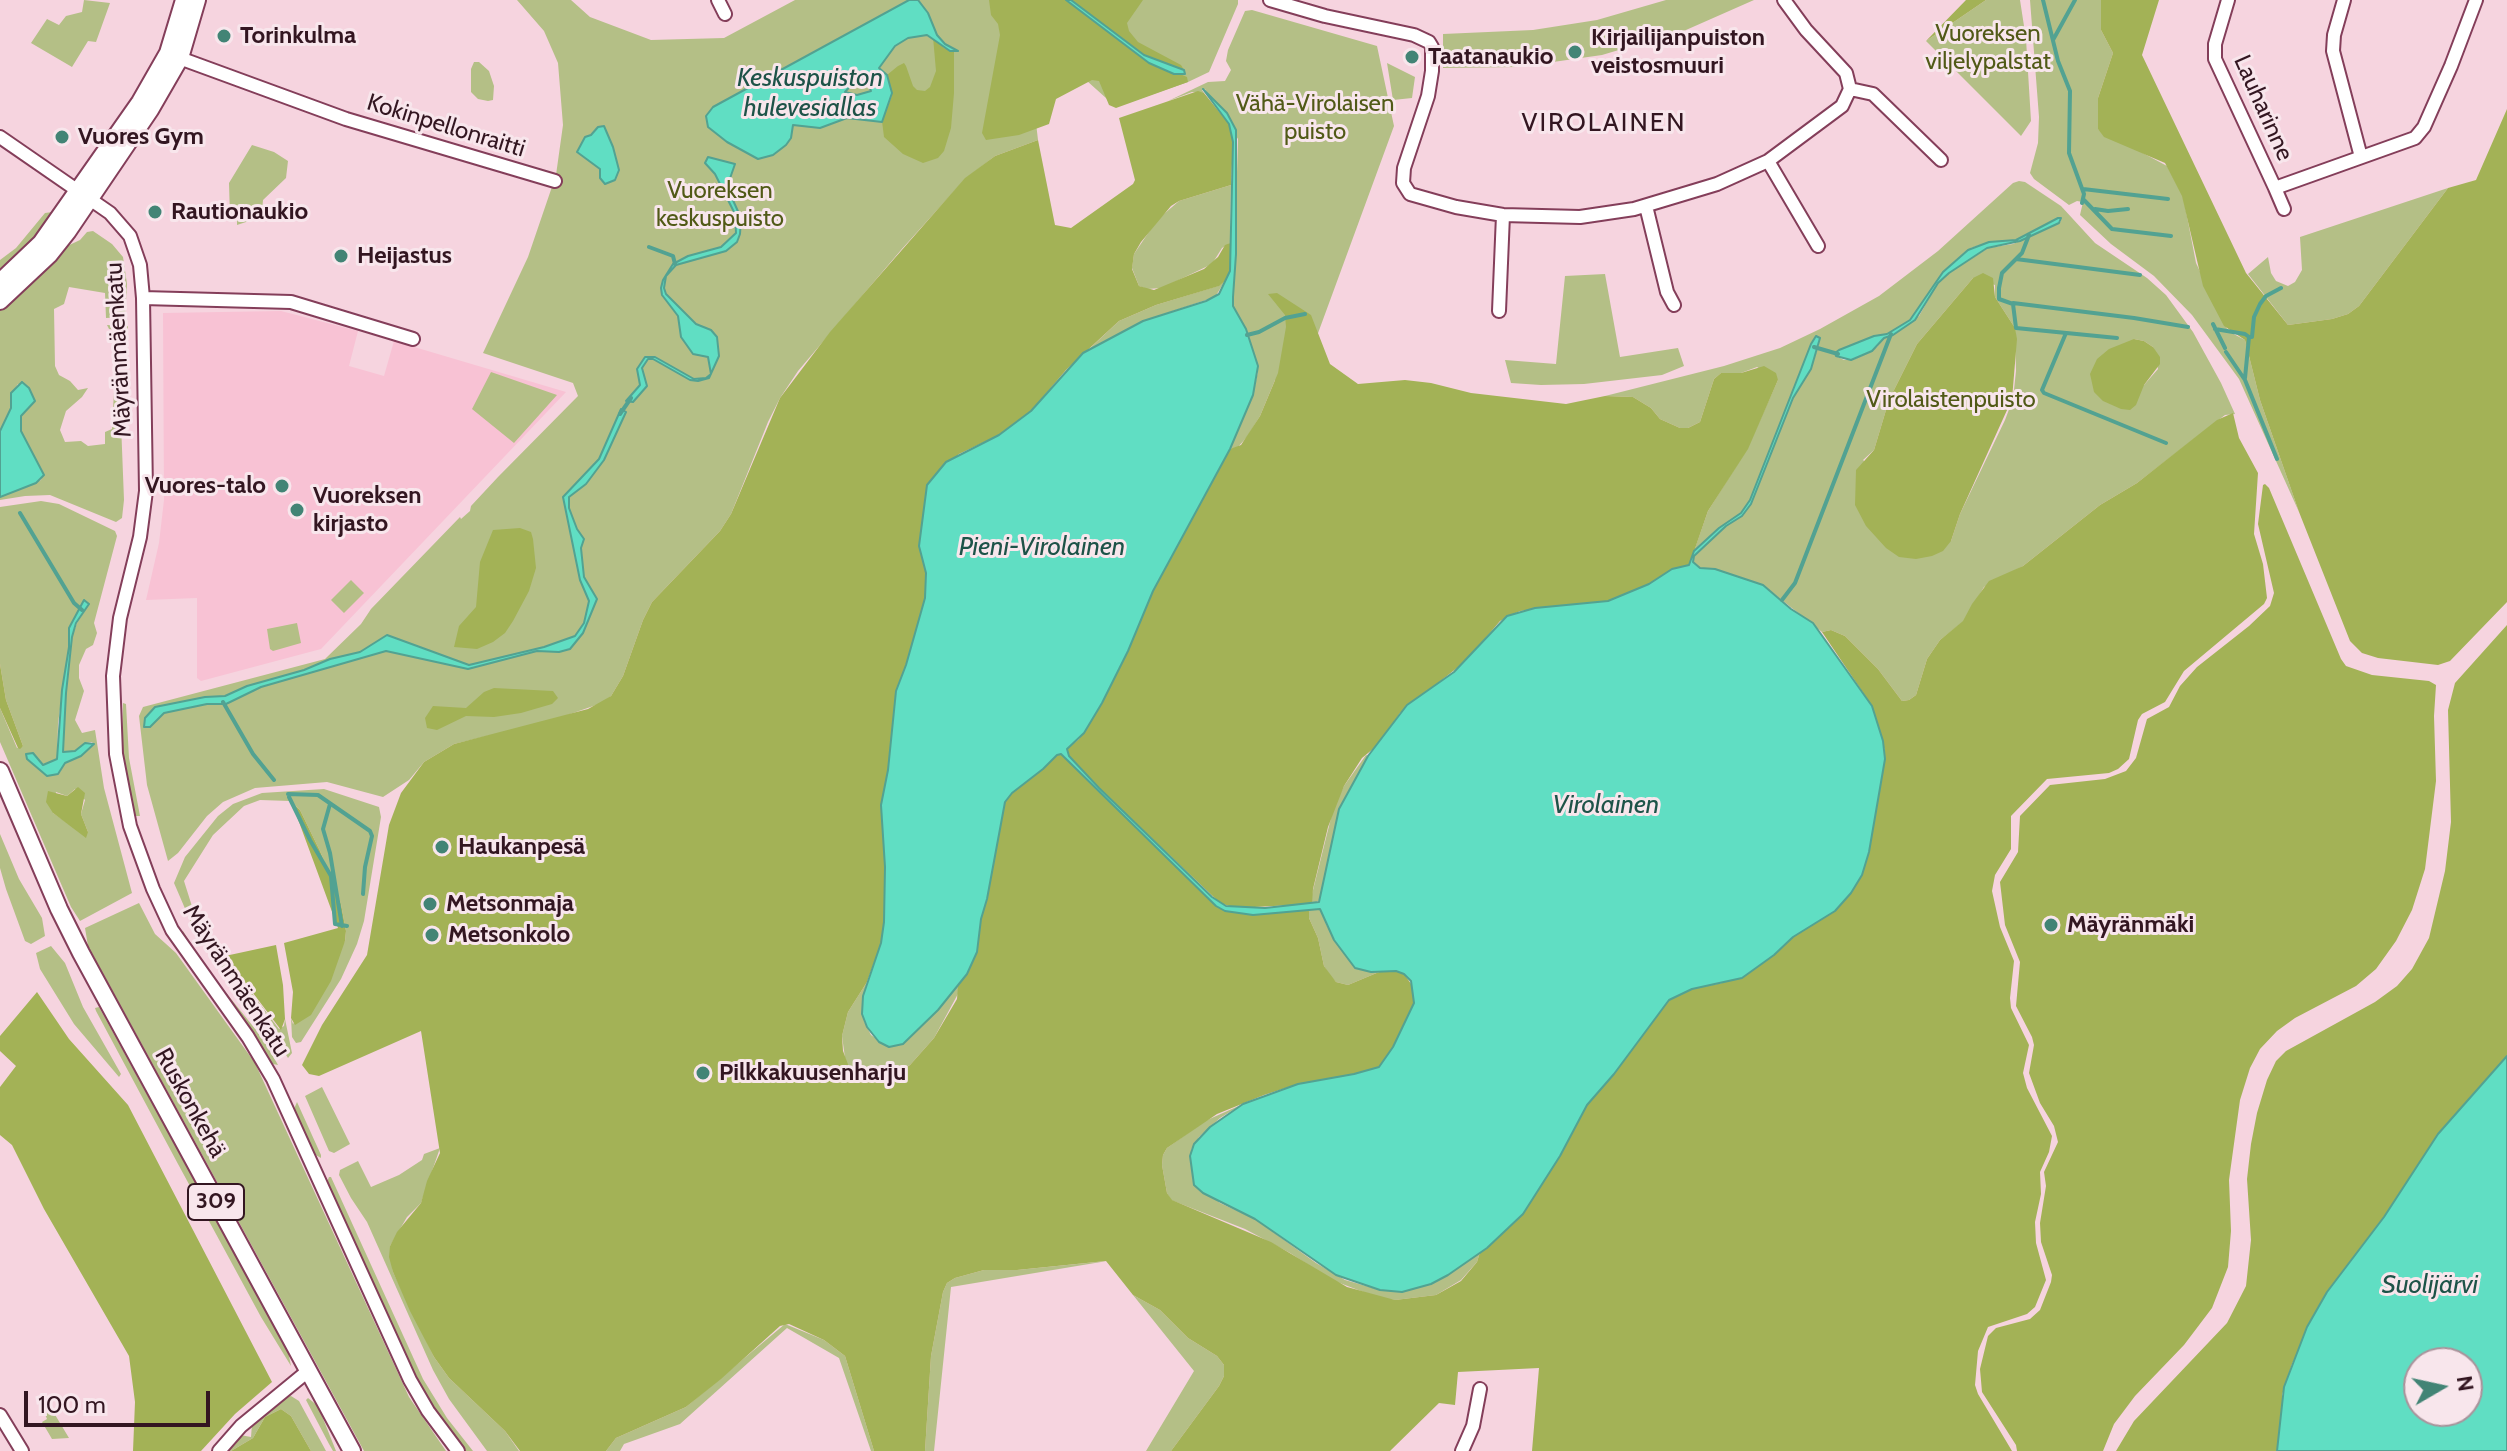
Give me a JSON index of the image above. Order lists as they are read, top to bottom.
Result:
{
  "streets": {
    "main road": ["Ruskonkehä", "309"],
    "street": ["Lauharinne", "Kokinpellonraitti", "Mäyränmäenkatu"]
  },
  "districts": ["VIROLAINEN"],
  "water": [
    "Keskuspuiston hulevesiallas",
    "Pieni-Virolainen",
    "Virolainen",
    "Suolijärvi"
  ],
  "parks": [
    "Vuoreksen viljelypalstat",
    "Vähä-Virolaisen puisto",
    "Vuoreksen keskuspuisto",
    "Virolaistenpuisto"
  ],
  "places": [
    "Torinkulma",
    "Kirjailijanpuiston veistosmuuri",
    "Taatanaukio",
    "Vuores Gym",
    "Rautionaukio",
    "Heijastus",
    "Vuores-talo",
    "Vuoreksen kirjasto",
    "Haukanpesä",
    "Metsonmaja",
    "Mäyränmäki",
    "Metsonkolo",
    "Pilkkakuusenharju"
  ],
  "scale_bar": "100 m",
  "north": "right"
}
